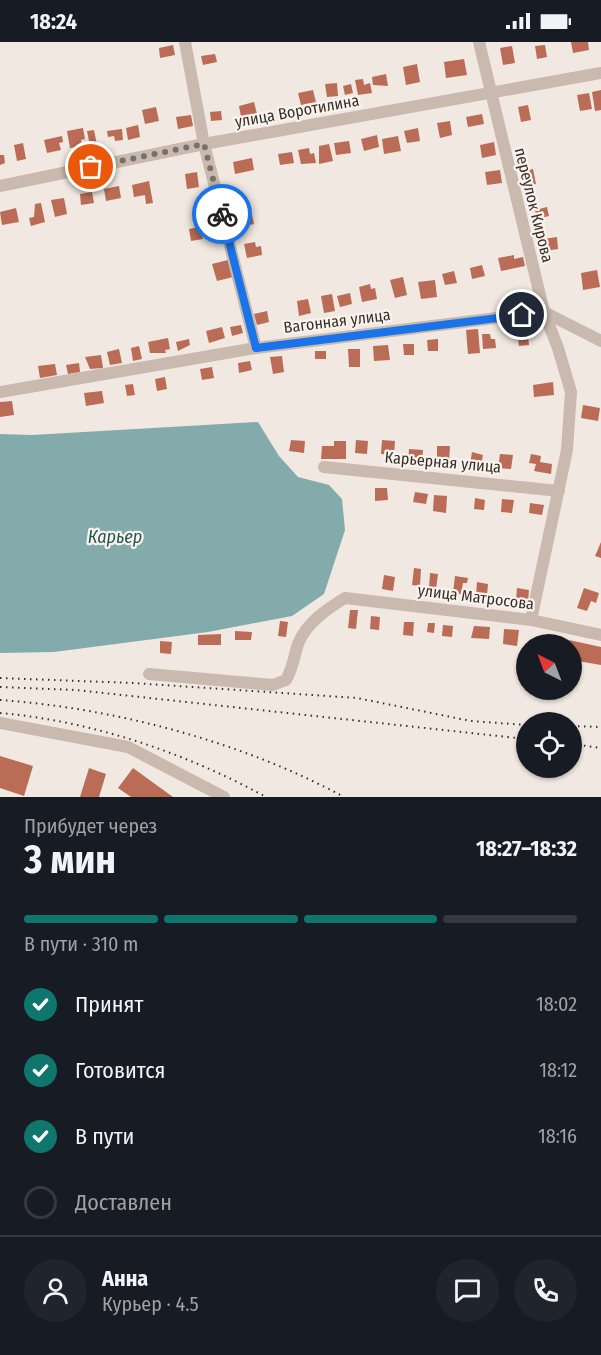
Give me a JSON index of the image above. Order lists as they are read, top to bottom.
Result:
{
  "streets": {
    "street": [
      "улица Воротилина",
      "переулок Кирова",
      "Вагонная улица",
      "Карьерная улица",
      "улица Матросова"
    ]
  },
  "crossings": [
    ["улица Воротилина", "переулок Кирова"],
    ["переулок Кирова", "Вагонная улица"],
    ["переулок Кирова", "Карьерная улица"],
    ["переулок Кирова", "улица Матросова"]
  ],
  "water": ["Карьер"],
  "north": "top left",
  "page": {
    "status": "18:24",
    "heading": ["3 мин", "Прибудет через", "18:27–18:32"],
    "panel": ["Анна", "Курьер · 4.5"],
    "bar": "В пути · 310 m",
    "list": [
      ["Принят", "18:02"],
      ["Готовится", "18:12"],
      ["В пути", "18:16"],
      "Доставлен"
    ]
  }
}
